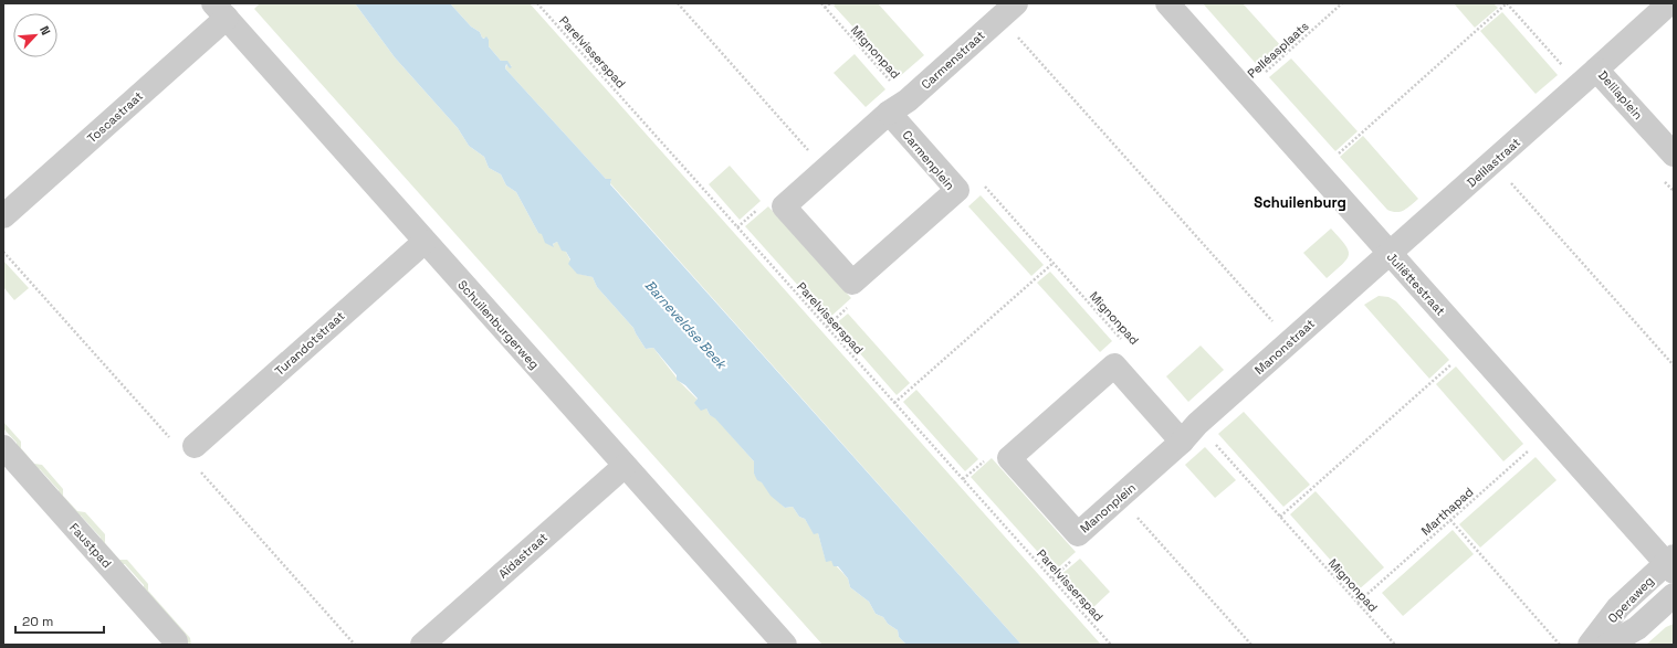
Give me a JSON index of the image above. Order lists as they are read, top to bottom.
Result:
{
  "streets": {
    "street": [
      "Carmenstraat",
      "Delilaplein",
      "Toscastraat",
      "Carmenplein",
      "Delilastraat",
      "Juliëttestraat",
      "Schuilenburgerweg",
      "Turandotstraat",
      "Manonstraat",
      "Manonplein",
      "Faustpad",
      "Aïdastraat",
      "Operaweg"
    ],
    "path": [
      "Pelléasplaats",
      "Parelvisserspad",
      "Mignonpad",
      "Marthapad"
    ]
  },
  "crossings": [
    ["Pelléasplaats", "Juliëttestraat"],
    ["Mignonpad", "Carmenstraat"],
    ["Mignonpad", "Carmenplein"],
    ["Mignonpad", "Manonstraat"],
    ["Mignonpad", "Manonplein"],
    ["Mignonpad", "Marthapad"],
    ["Carmenstraat", "Carmenplein"],
    ["Delilaplein", "Delilastraat"],
    ["Toscastraat", "Schuilenburgerweg"],
    ["Delilastraat", "Juliëttestraat"],
    ["Delilastraat", "Manonstraat"],
    ["Juliëttestraat", "Manonstraat"],
    ["Juliëttestraat", "Marthapad"],
    ["Juliëttestraat", "Operaweg"],
    ["Schuilenburgerweg", "Turandotstraat"],
    ["Schuilenburgerweg", "Aïdastraat"],
    ["Manonstraat", "Manonplein"]
  ],
  "districts": ["Schuilenburg"],
  "water": ["Barneveldse Beek"],
  "scale_bar": "20 m",
  "north": "top right"
}
